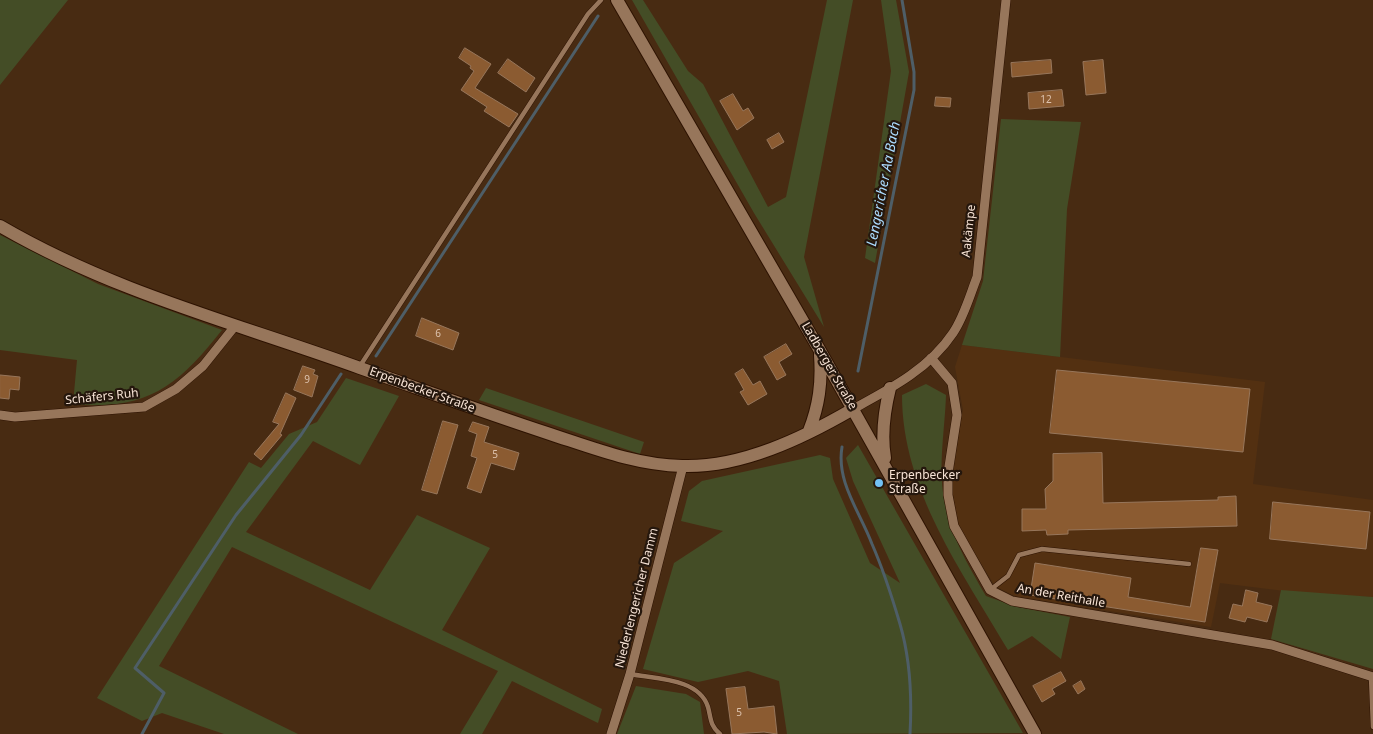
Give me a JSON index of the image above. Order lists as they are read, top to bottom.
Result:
{
  "streets": {
    "main road": ["Ladberger Straße", "Erpenbecker Straße"],
    "street": [
      "Aakämpe",
      "Schäfers Ruh",
      "An der Reithalle",
      "Niederlengericher Damm"
    ]
  },
  "crossings": [
    ["Aakämpe", "Ladberger Straße"],
    ["Aakämpe", "Erpenbecker Straße"],
    ["Ladberger Straße", "Erpenbecker Straße"],
    ["Erpenbecker Straße", "Schäfers Ruh"],
    ["Erpenbecker Straße", "Niederlengericher Damm"]
  ],
  "water": ["Lengericher Aa Bach"],
  "places": ["Erpenbecker Straße"],
  "house_numbers": [
    "12",
    "6",
    "9",
    "5",
    "5"
  ]
}
